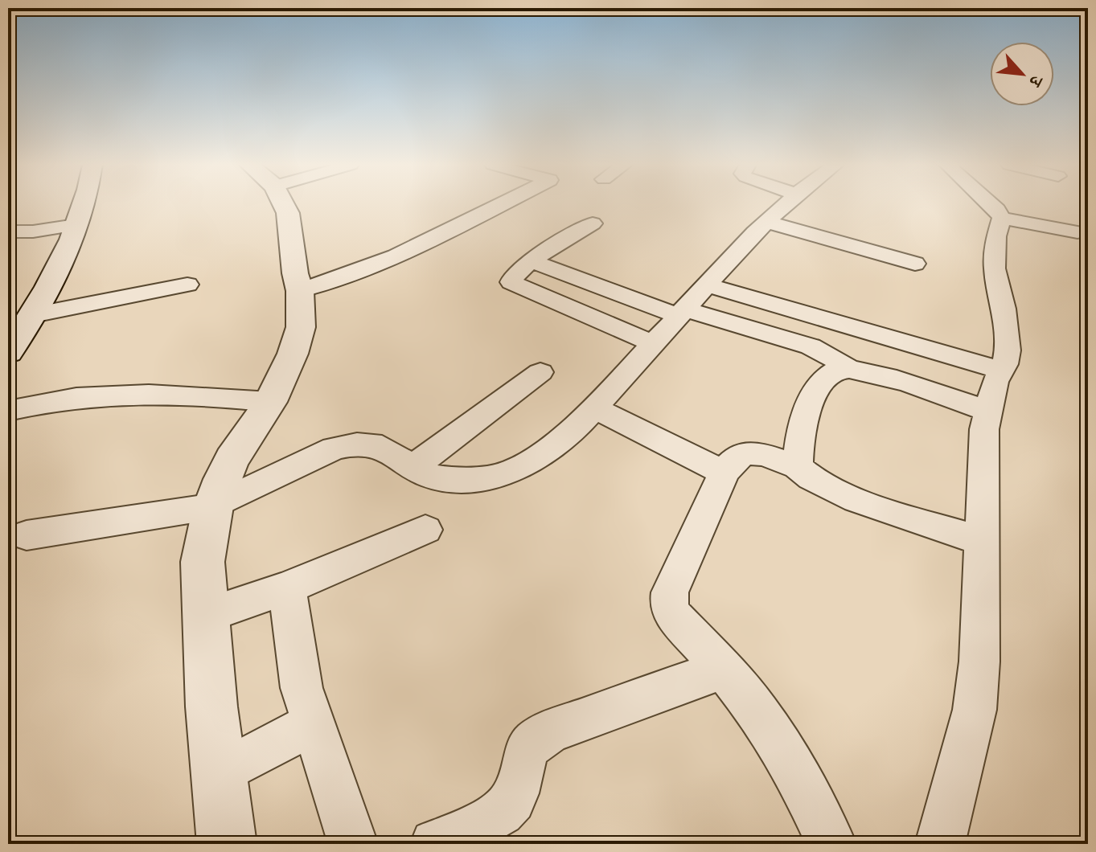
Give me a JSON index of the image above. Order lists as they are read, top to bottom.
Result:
{
  "north": "bottom right"
}
